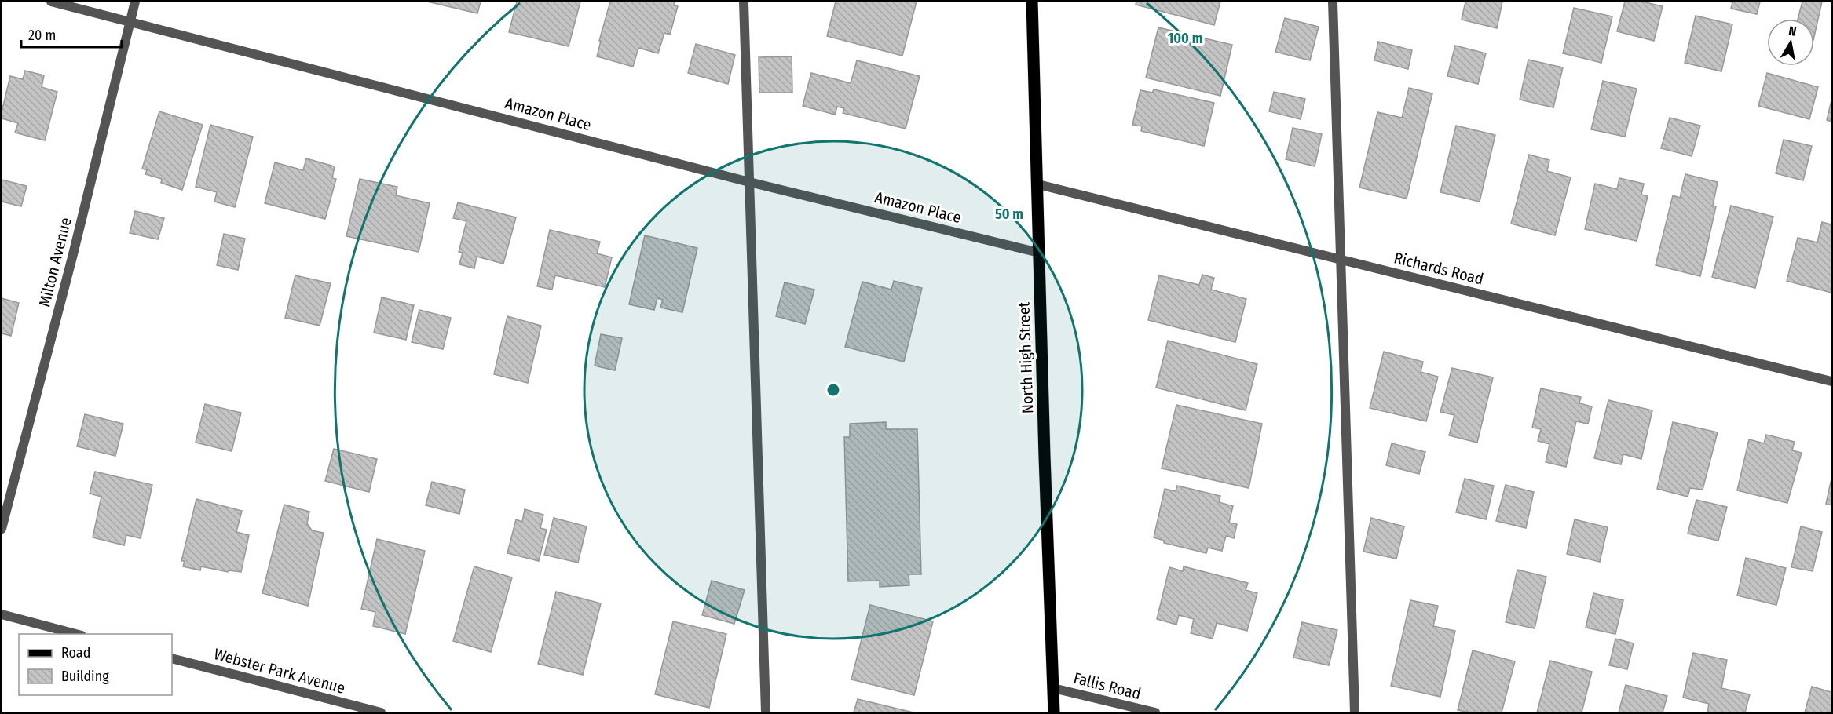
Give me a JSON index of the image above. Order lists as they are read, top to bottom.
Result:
{
  "streets": {
    "main road": ["North High Street"],
    "street": [
      "Amazon Place",
      "Milton Avenue",
      "Richards Road",
      "Webster Park Avenue",
      "Fallis Road"
    ]
  },
  "crossings": [
    ["Amazon Place", "Milton Avenue"],
    ["Amazon Place", "North High Street"],
    ["Richards Road", "North High Street"],
    ["North High Street", "Fallis Road"]
  ],
  "legend": ["Road", "Building"],
  "scale_bar": "20 m",
  "north": "top",
  "rings": ["100 m", "50 m"]
}
